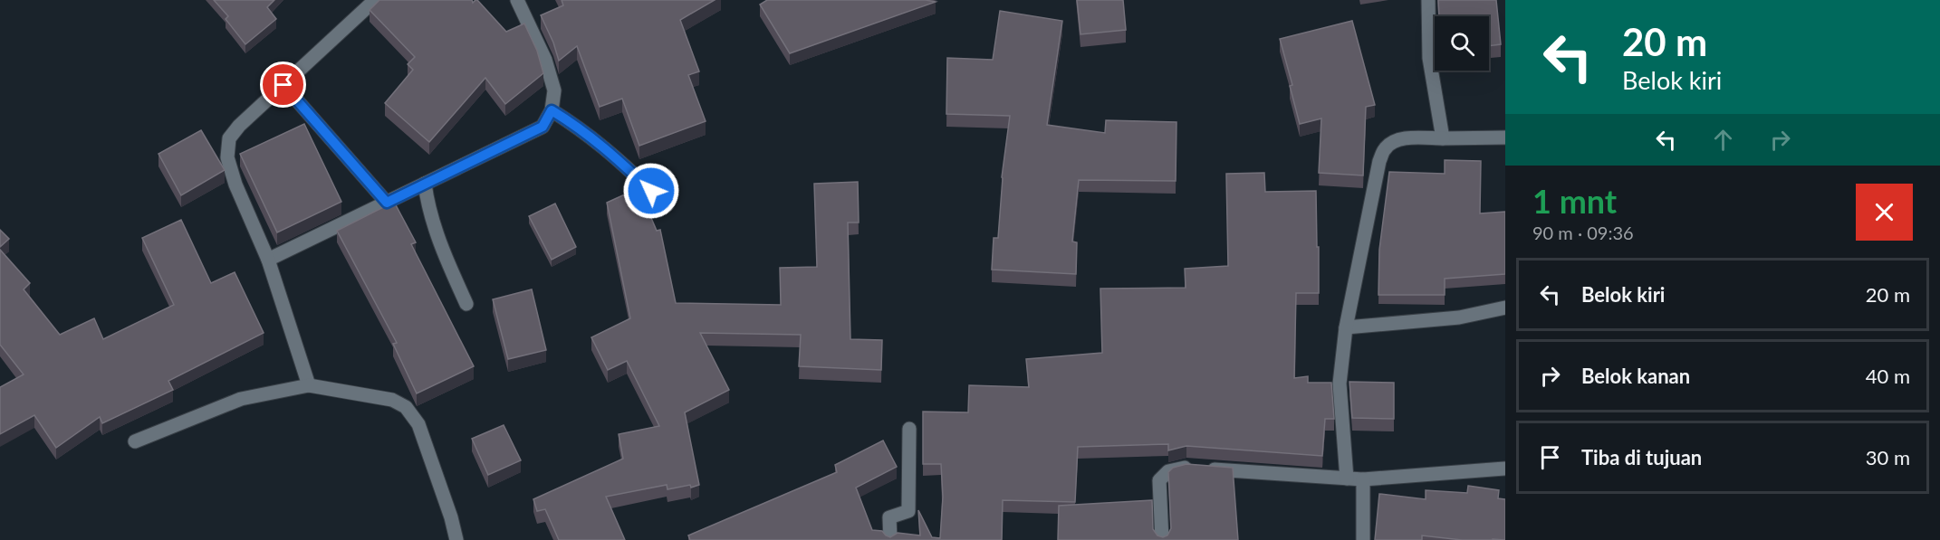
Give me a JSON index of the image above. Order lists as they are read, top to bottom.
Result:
{
  "page": {
    "turn": ["20 m", "Belok kiri"],
    "heading": ["1 mnt", "90 m · 09:36"],
    "list": [
      {
        "name": "Belok kiri",
        "value": "20 m"
      },
      {
        "name": "Belok kanan",
        "value": "40 m"
      },
      {
        "name": "Tiba di tujuan",
        "value": "30 m"
      }
    ]
  }
}
